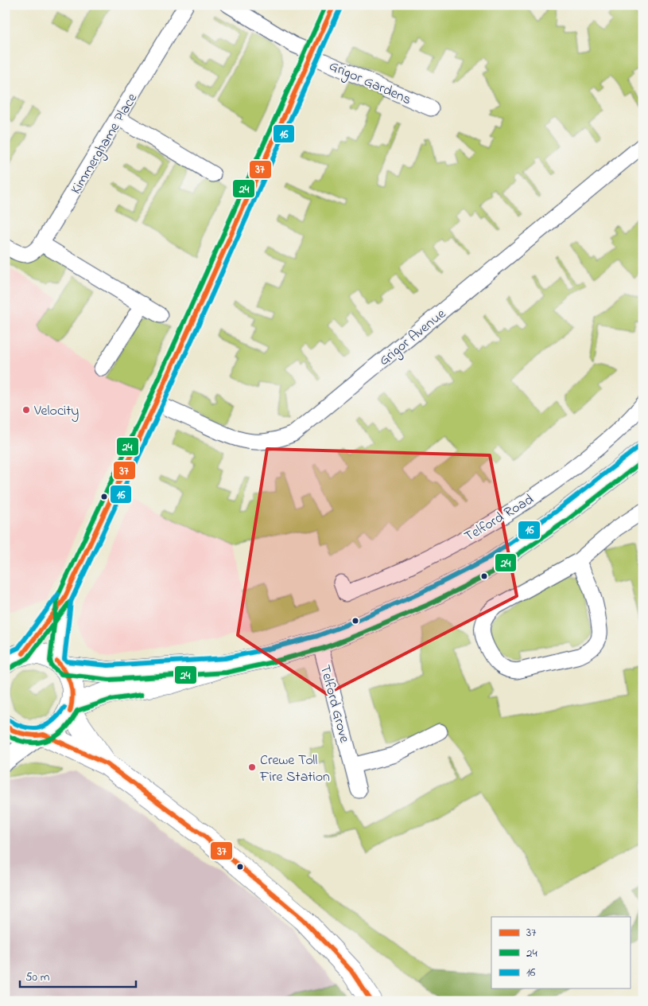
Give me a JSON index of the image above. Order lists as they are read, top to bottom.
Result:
{
  "streets": {
    "street": [
      "Grigor Gardens",
      "Kimmerghame Place",
      "Grigor Avenue",
      "Telford Road",
      "Telford Grove"
    ]
  },
  "places": ["Velocity", "Crewe Toll Fire Station"],
  "lines": ["transit line 37", "transit line 24", "transit line 16"],
  "legend": ["37", "24", "16"],
  "scale_bar": "50 m"
}
